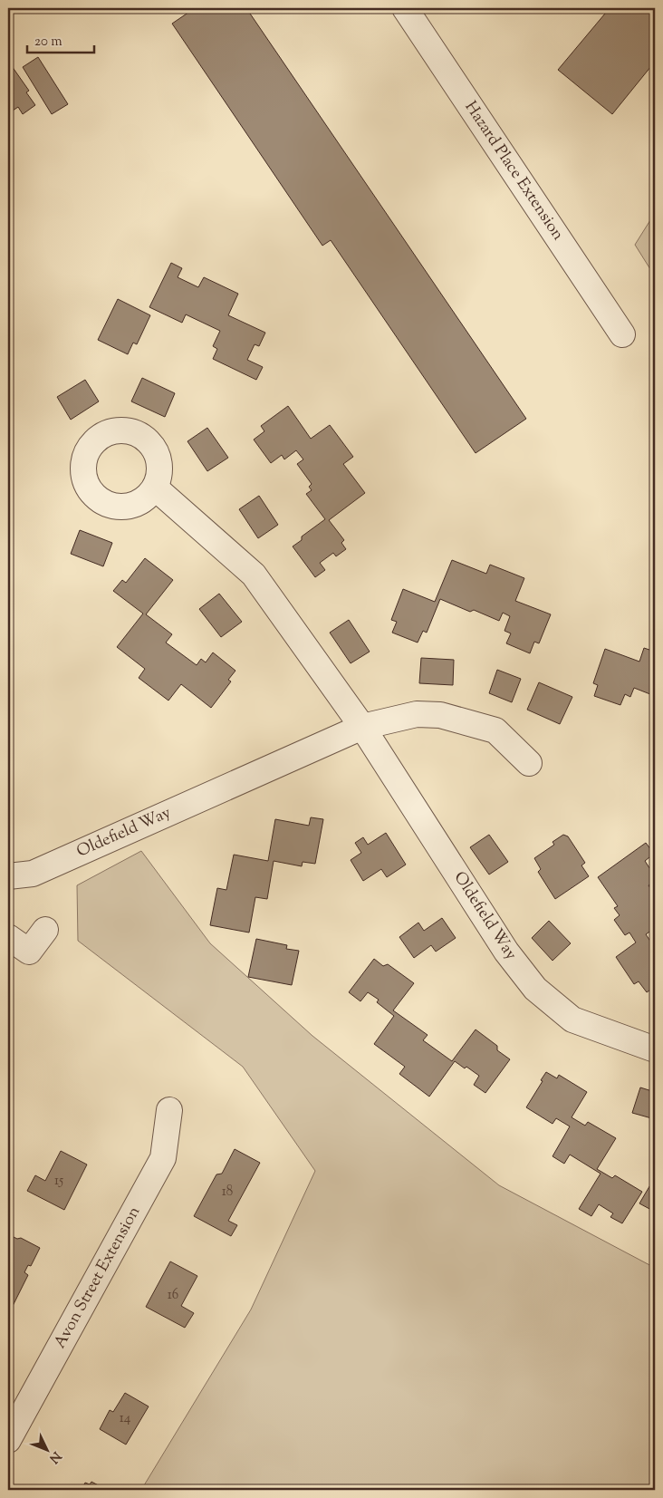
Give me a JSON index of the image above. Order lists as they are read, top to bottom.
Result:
{
  "streets": {
    "street": ["Hazard Place Extension", "Oldefield Way", "Avon Street Extension"]
  },
  "house_numbers": [
    "15",
    "18",
    "16",
    "14"
  ],
  "scale_bar": "20 m",
  "north": "bottom right"
}
